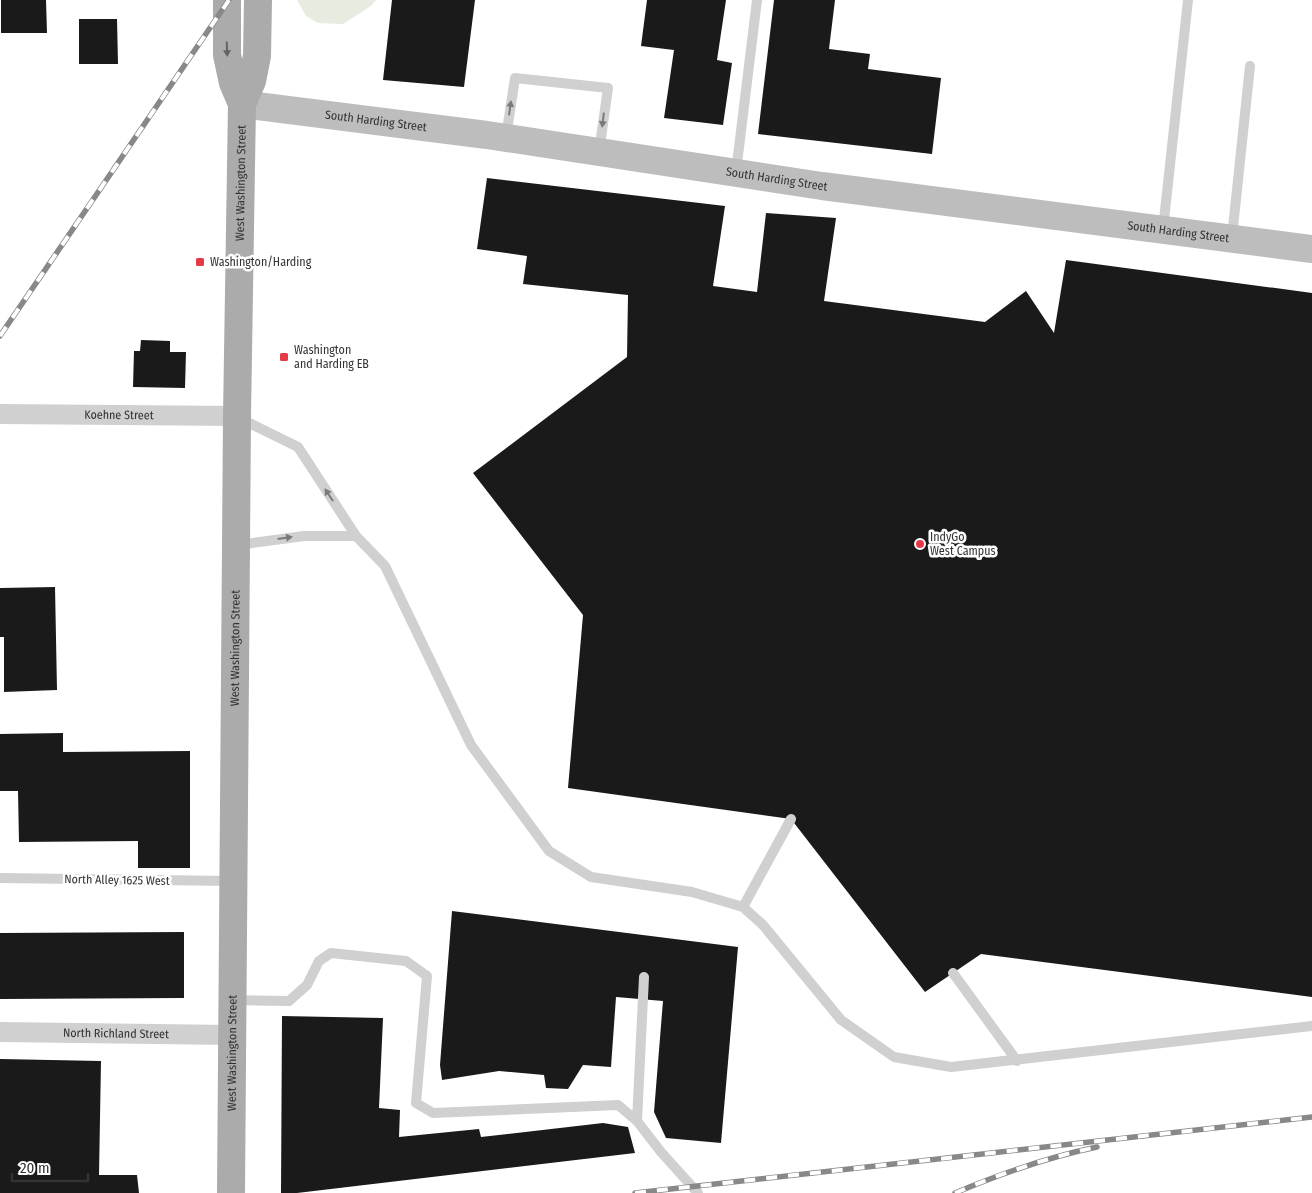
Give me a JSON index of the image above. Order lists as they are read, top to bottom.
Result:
{
  "streets": {
    "main road": ["West Washington Street"],
    "street": ["South Harding Street", "Koehne Street", "North Richland Street"],
    "lane": ["North Alley 1625 West"]
  },
  "crossings": [
    ["South Harding Street", "West Washington Street"],
    ["West Washington Street", "Koehne Street"],
    ["West Washington Street", "North Alley 1625 West"],
    ["West Washington Street", "North Richland Street"]
  ],
  "places": {
    "transit": ["Washington/Harding", "Washington and Harding EB"],
    "other": ["IndyGo West Campus"]
  },
  "scale_bar": "20 m"
}
